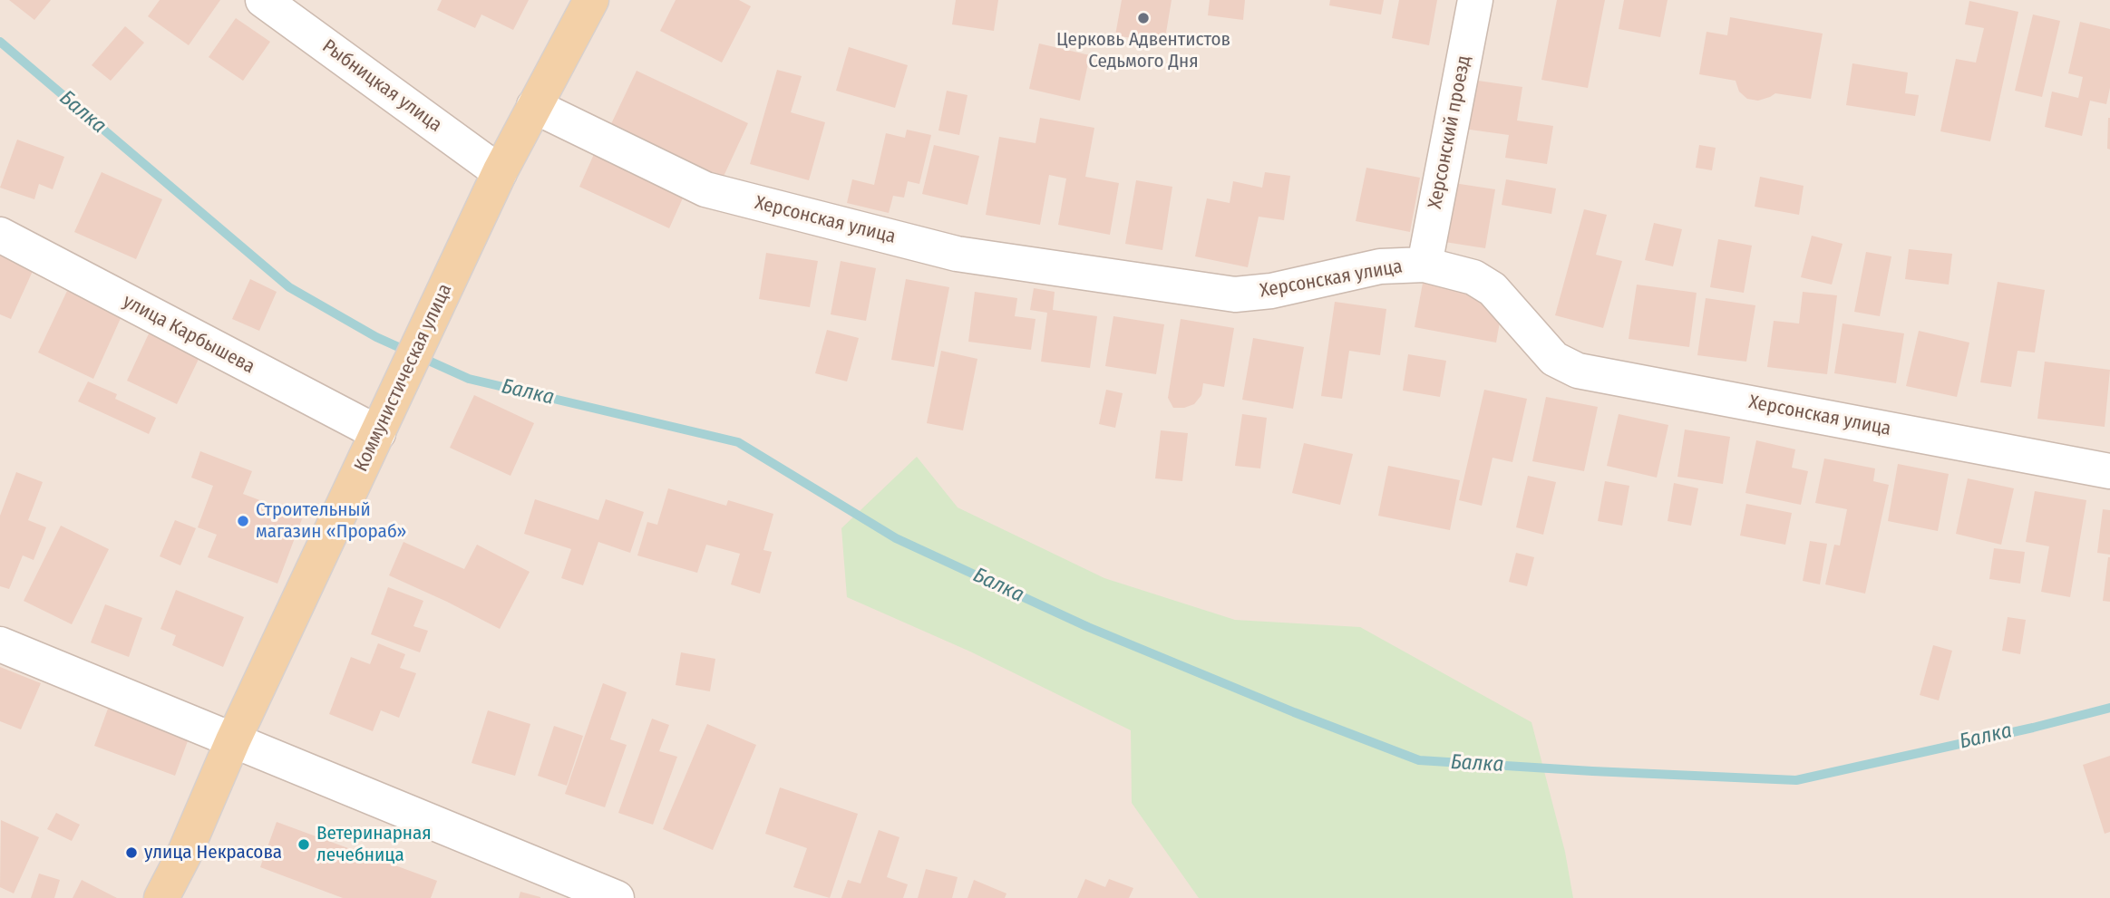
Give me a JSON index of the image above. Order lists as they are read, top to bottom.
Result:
{
  "streets": {
    "main road": ["Коммунистическая улица"],
    "street": [
      "Рыбницкая улица",
      "Херсонский проезд",
      "Херсонская улица",
      "улица Карбышева"
    ]
  },
  "crossings": [
    ["Рыбницкая улица", "Коммунистическая улица"],
    ["Херсонский проезд", "Херсонская улица"],
    ["Херсонская улица", "Коммунистическая улица"],
    ["улица Карбышева", "Коммунистическая улица"]
  ],
  "water": ["Балка"],
  "places": [
    "Церковь Адвентистов Седьмого Дня",
    "Строительный магазин «Прораб»",
    "Ветеринарная лечебница",
    "улица Некрасова"
  ]
}
